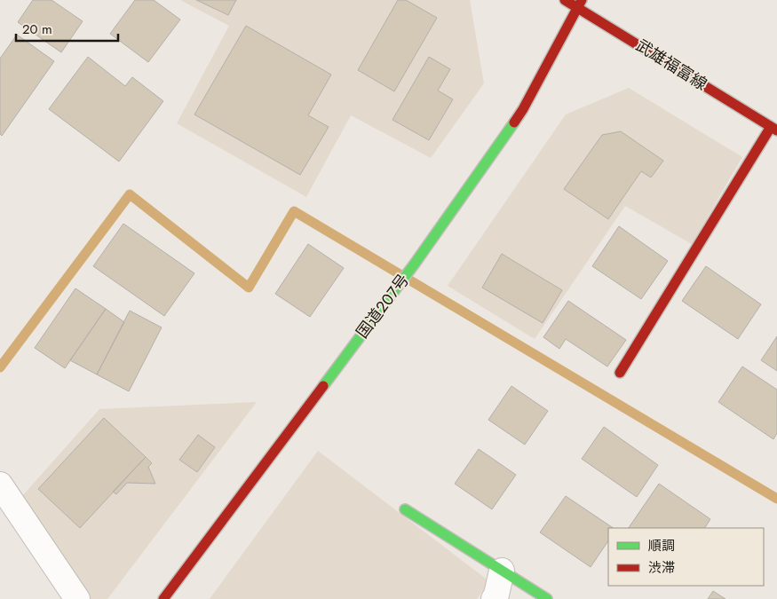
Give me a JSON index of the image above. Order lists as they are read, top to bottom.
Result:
{
  "streets": {
    "main road": ["武雄福富線", "国道207号"]
  },
  "crossings": [
    ["武雄福富線", "国道207号"]
  ],
  "legend": ["順調", "渋滞"],
  "scale_bar": "20 m"
}
